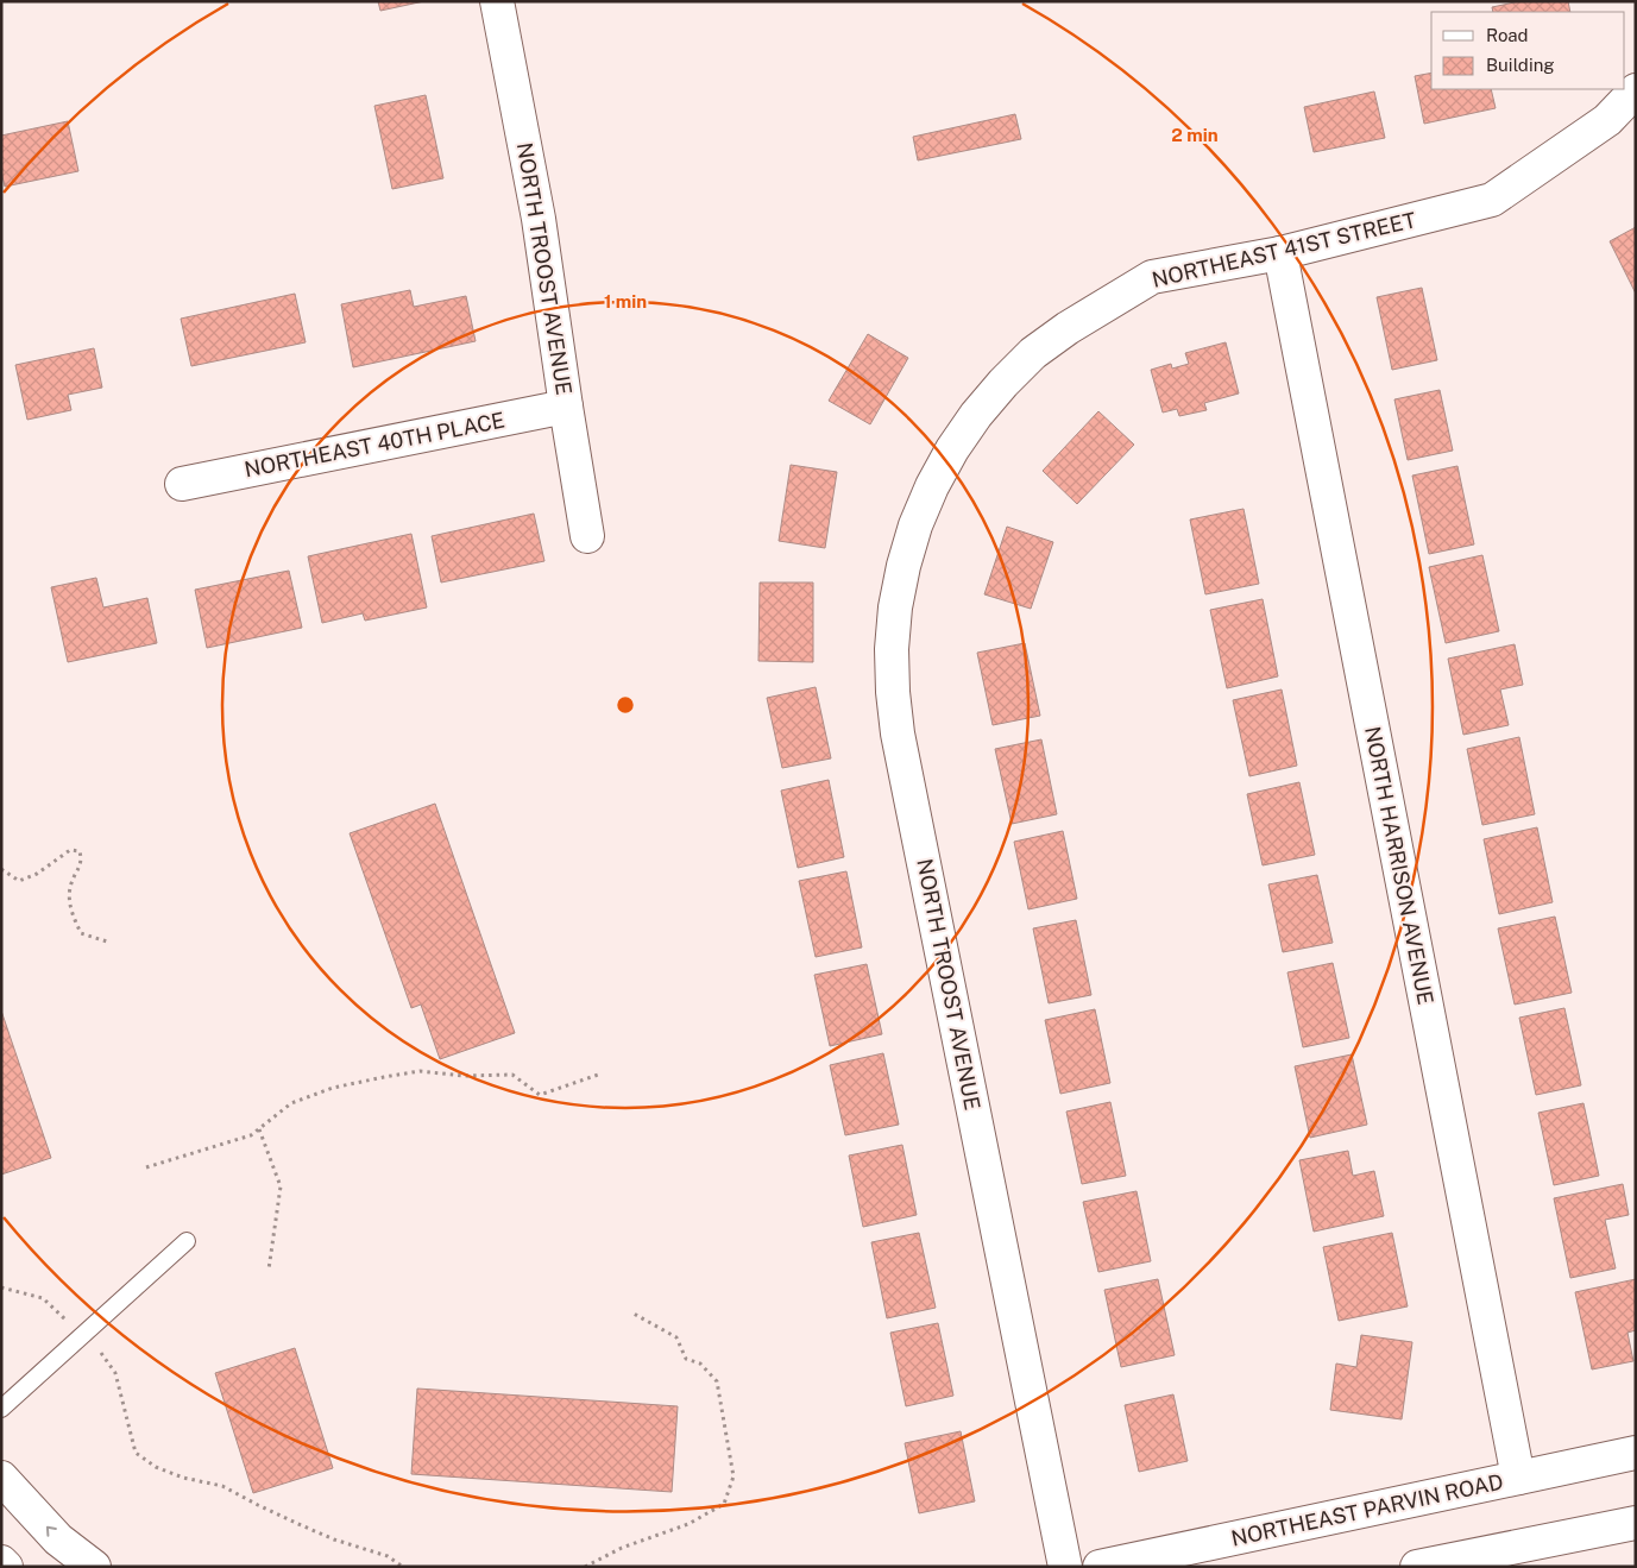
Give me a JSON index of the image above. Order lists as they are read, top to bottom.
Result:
{
  "streets": {
    "street": [
      "NORTHEAST 41ST STREET",
      "NORTH TROOST AVENUE",
      "NORTHEAST 40TH PLACE",
      "NORTH HARRISON AVENUE",
      "NORTHEAST PARVIN ROAD"
    ]
  },
  "crossings": [
    ["NORTHEAST 41ST STREET", "NORTH TROOST AVENUE"],
    ["NORTHEAST 41ST STREET", "NORTH HARRISON AVENUE"],
    ["NORTH TROOST AVENUE", "NORTHEAST 40TH PLACE"],
    ["NORTH HARRISON AVENUE", "NORTHEAST PARVIN ROAD"]
  ],
  "legend": ["Road", "Building"],
  "rings": ["2 min", "1 min"]
}
